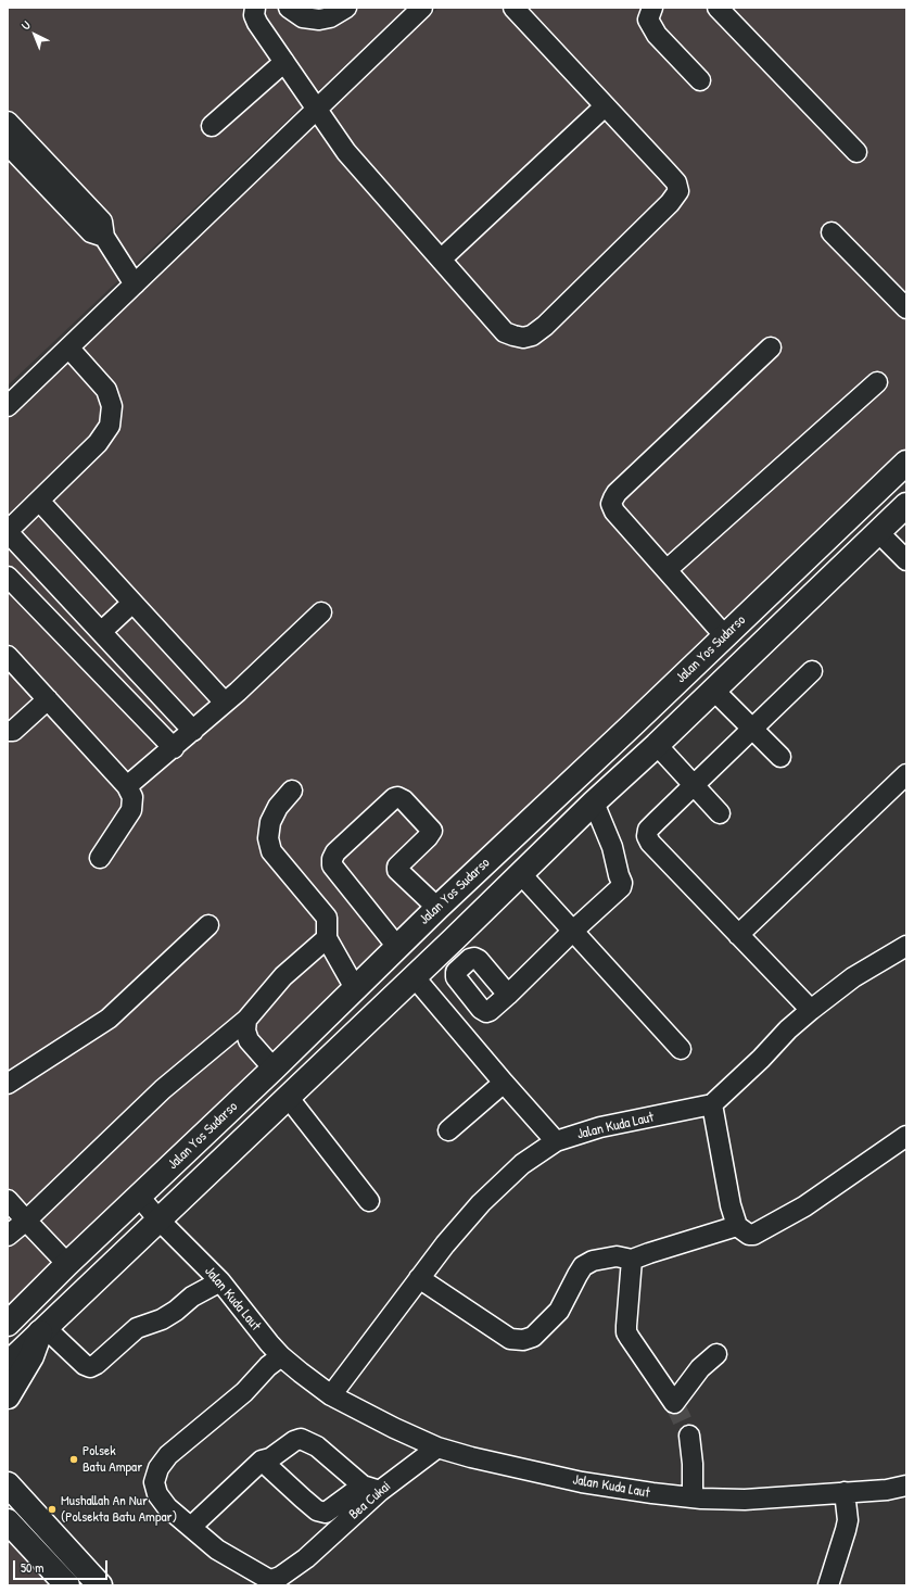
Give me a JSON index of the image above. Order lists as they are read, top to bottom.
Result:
{
  "streets": {
    "main road": ["Jalan Yos Sudarso"],
    "street": ["Jalan Kuda Laut", "Bea Cukai"]
  },
  "crossings": [
    ["Jalan Yos Sudarso", "Jalan Kuda Laut"],
    ["Jalan Kuda Laut", "Bea Cukai"]
  ],
  "places": ["Polsek Batu Ampar", "Mushallah An Nur (Polsekta Batu Ampar)"],
  "scale_bar": "50 m",
  "north": "top left"
}
